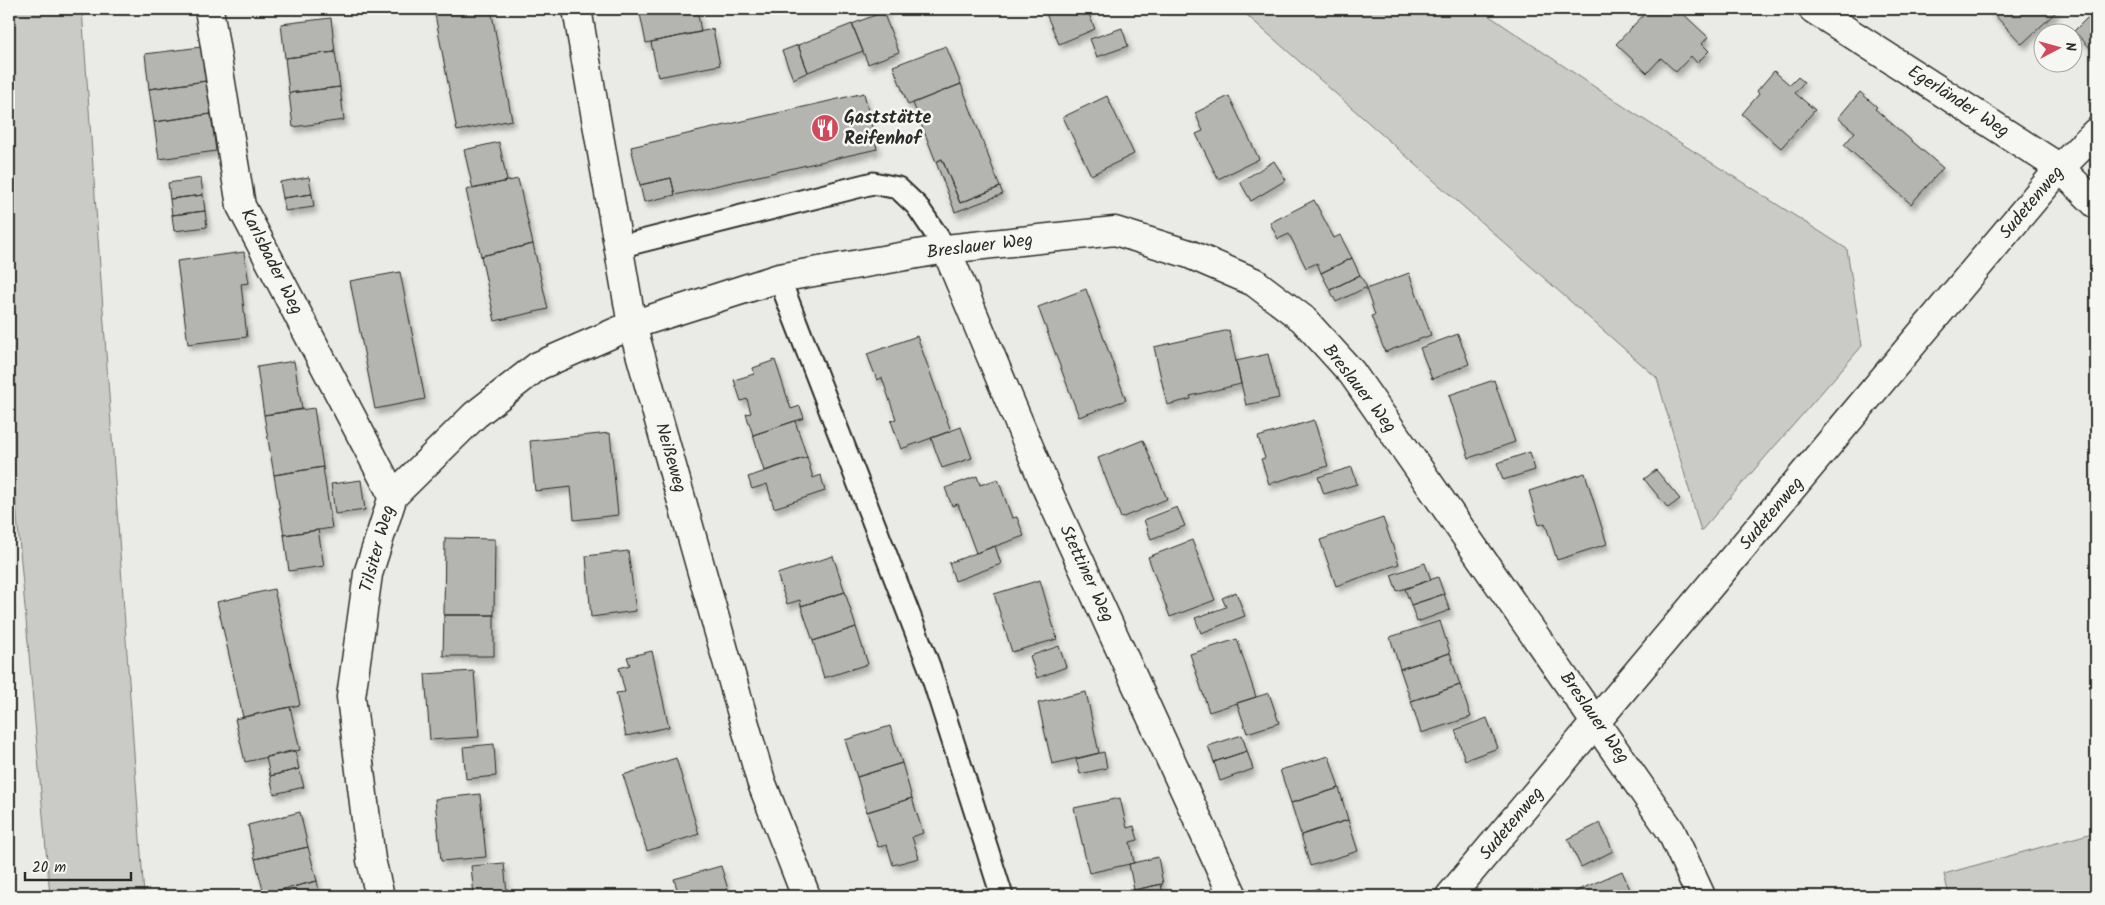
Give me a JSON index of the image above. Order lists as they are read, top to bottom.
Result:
{
  "streets": {
    "street": [
      "Egerländer Weg",
      "Sudetenweg",
      "Breslauer Weg",
      "Karlsbader Weg",
      "Neißeweg",
      "Tilsiter Weg",
      "Stettiner Weg"
    ]
  },
  "crossings": [
    ["Egerländer Weg", "Sudetenweg"],
    ["Sudetenweg", "Breslauer Weg"],
    ["Breslauer Weg", "Neißeweg"],
    ["Breslauer Weg", "Tilsiter Weg"],
    ["Breslauer Weg", "Stettiner Weg"],
    ["Karlsbader Weg", "Tilsiter Weg"],
    ["Neißeweg", "Tilsiter Weg"]
  ],
  "places": {
    "restaurant": ["Gaststätte Reifenhof"]
  },
  "scale_bar": "20 m",
  "north": "right"
}
